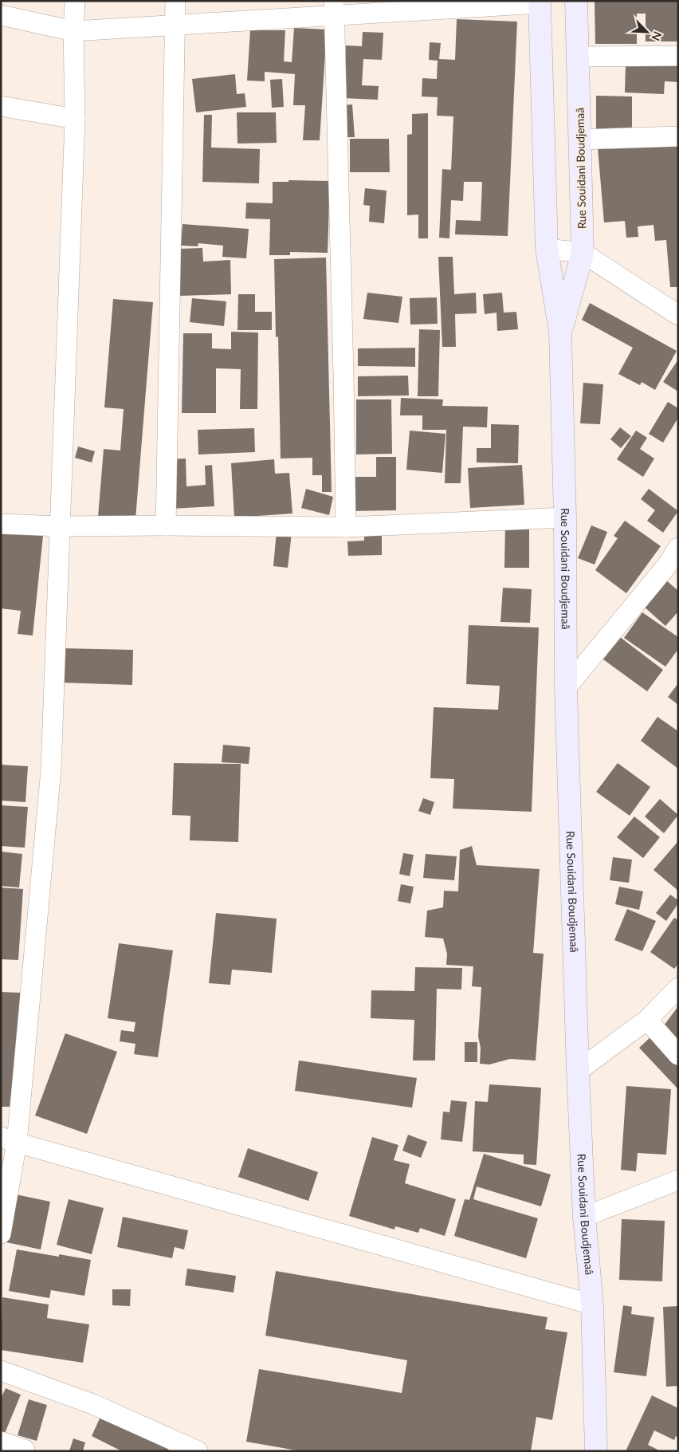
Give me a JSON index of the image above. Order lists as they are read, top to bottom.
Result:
{
  "streets": {
    "main road": ["Rue Souidani Boudjemaâ"]
  },
  "north": "bottom right"
}
